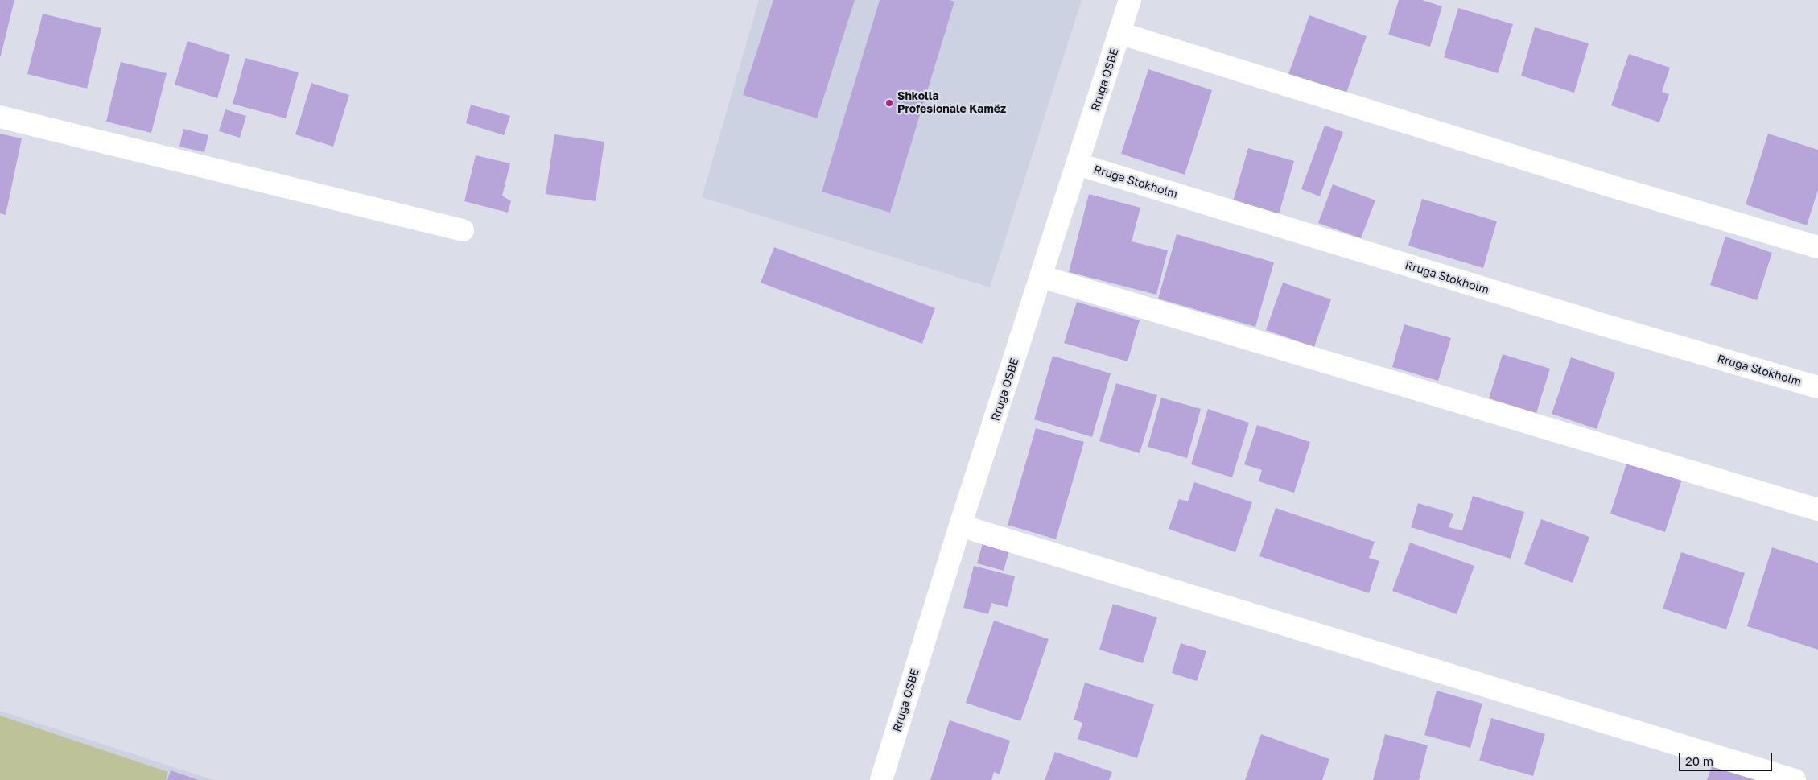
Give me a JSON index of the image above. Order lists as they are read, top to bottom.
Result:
{
  "streets": {
    "street": ["Rruga OSBE", "Rruga Stokholm"]
  },
  "crossings": [
    ["Rruga OSBE", "Rruga Stokholm"]
  ],
  "places": ["Shkolla Profesionale Kamëz"],
  "scale_bar": "20 m"
}
